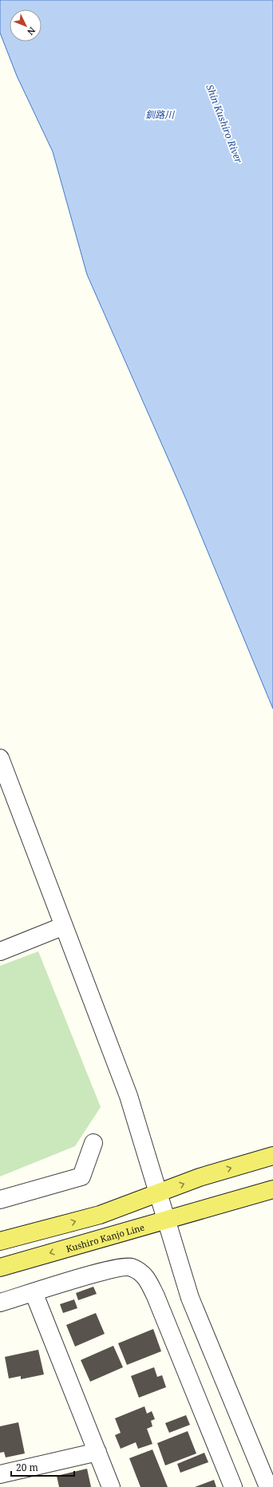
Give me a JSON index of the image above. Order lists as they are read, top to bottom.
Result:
{
  "streets": {
    "main road": ["Kushiro Kanjo Line"]
  },
  "water": ["釧路川", "Shin Kushiro River"],
  "scale_bar": "20 m",
  "north": "bottom right"
}
